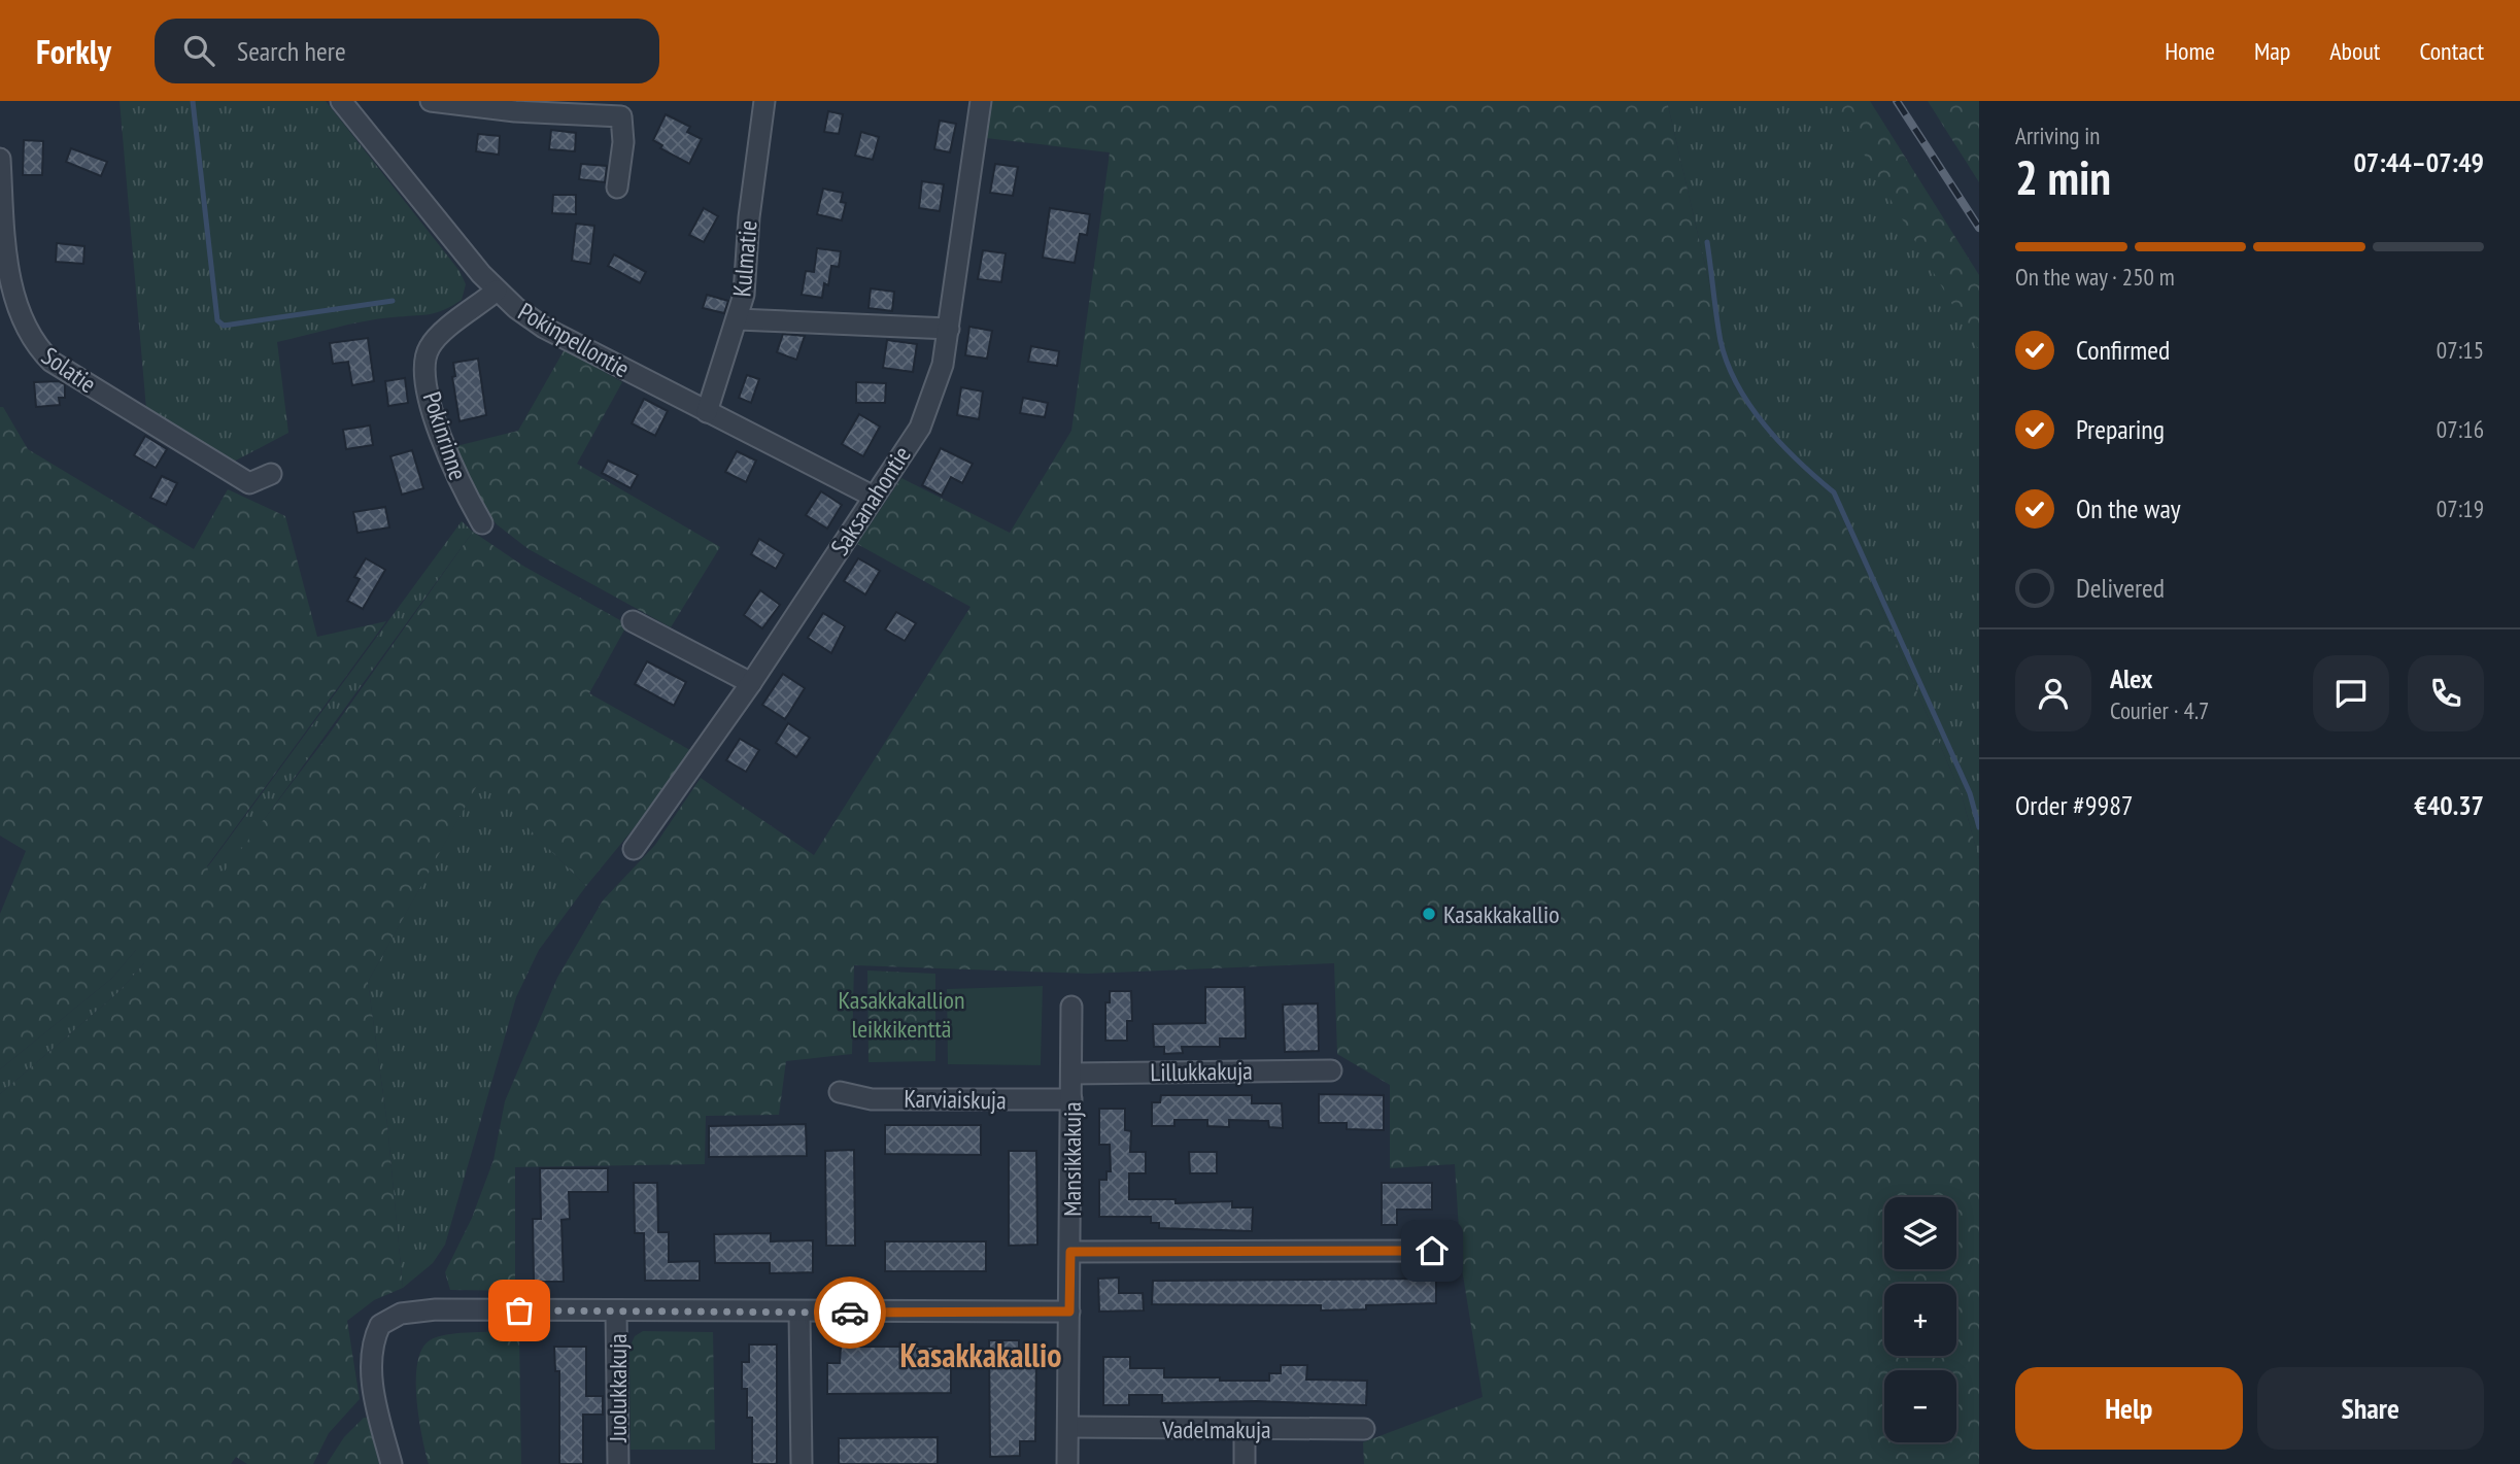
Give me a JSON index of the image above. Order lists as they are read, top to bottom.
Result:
{
  "streets": {
    "street": [
      "Kulmatie",
      "Pokinpellontie",
      "Solatie",
      "Pokinrinne",
      "Saksanahontie",
      "Lillukkakuja",
      "Karviaiskuja",
      "Mansikkakuja",
      "Juolukkakuja",
      "Vadelmakuja"
    ]
  },
  "crossings": [
    ["Kulmatie", "Pokinpellontie"],
    ["Pokinpellontie", "Pokinrinne"],
    ["Pokinpellontie", "Saksanahontie"],
    ["Lillukkakuja", "Mansikkakuja"],
    ["Karviaiskuja", "Mansikkakuja"],
    ["Mansikkakuja", "Vadelmakuja"]
  ],
  "districts": ["Kasakkakallio"],
  "parks": ["Kasakkakallion leikkikenttä"],
  "places": ["Kasakkakallio"],
  "page": {
    "header": "Forkly",
    "search": "Search here",
    "nav": [
      "Home",
      "Map",
      "About",
      "Contact"
    ],
    "heading": ["2 min", "Arriving in", "07:44–07:49"],
    "panel": [
      "Alex",
      "Courier · 4.7",
      "Order #9987",
      "€40.37"
    ],
    "bar": "On the way · 250 m",
    "list": [
      ["Confirmed", "07:15"],
      ["Preparing", "07:16"],
      ["On the way", "07:19"],
      "Delivered"
    ],
    "map_buttons": ["+", "−"],
    "buttons": ["Help", "Share"]
  }
}
